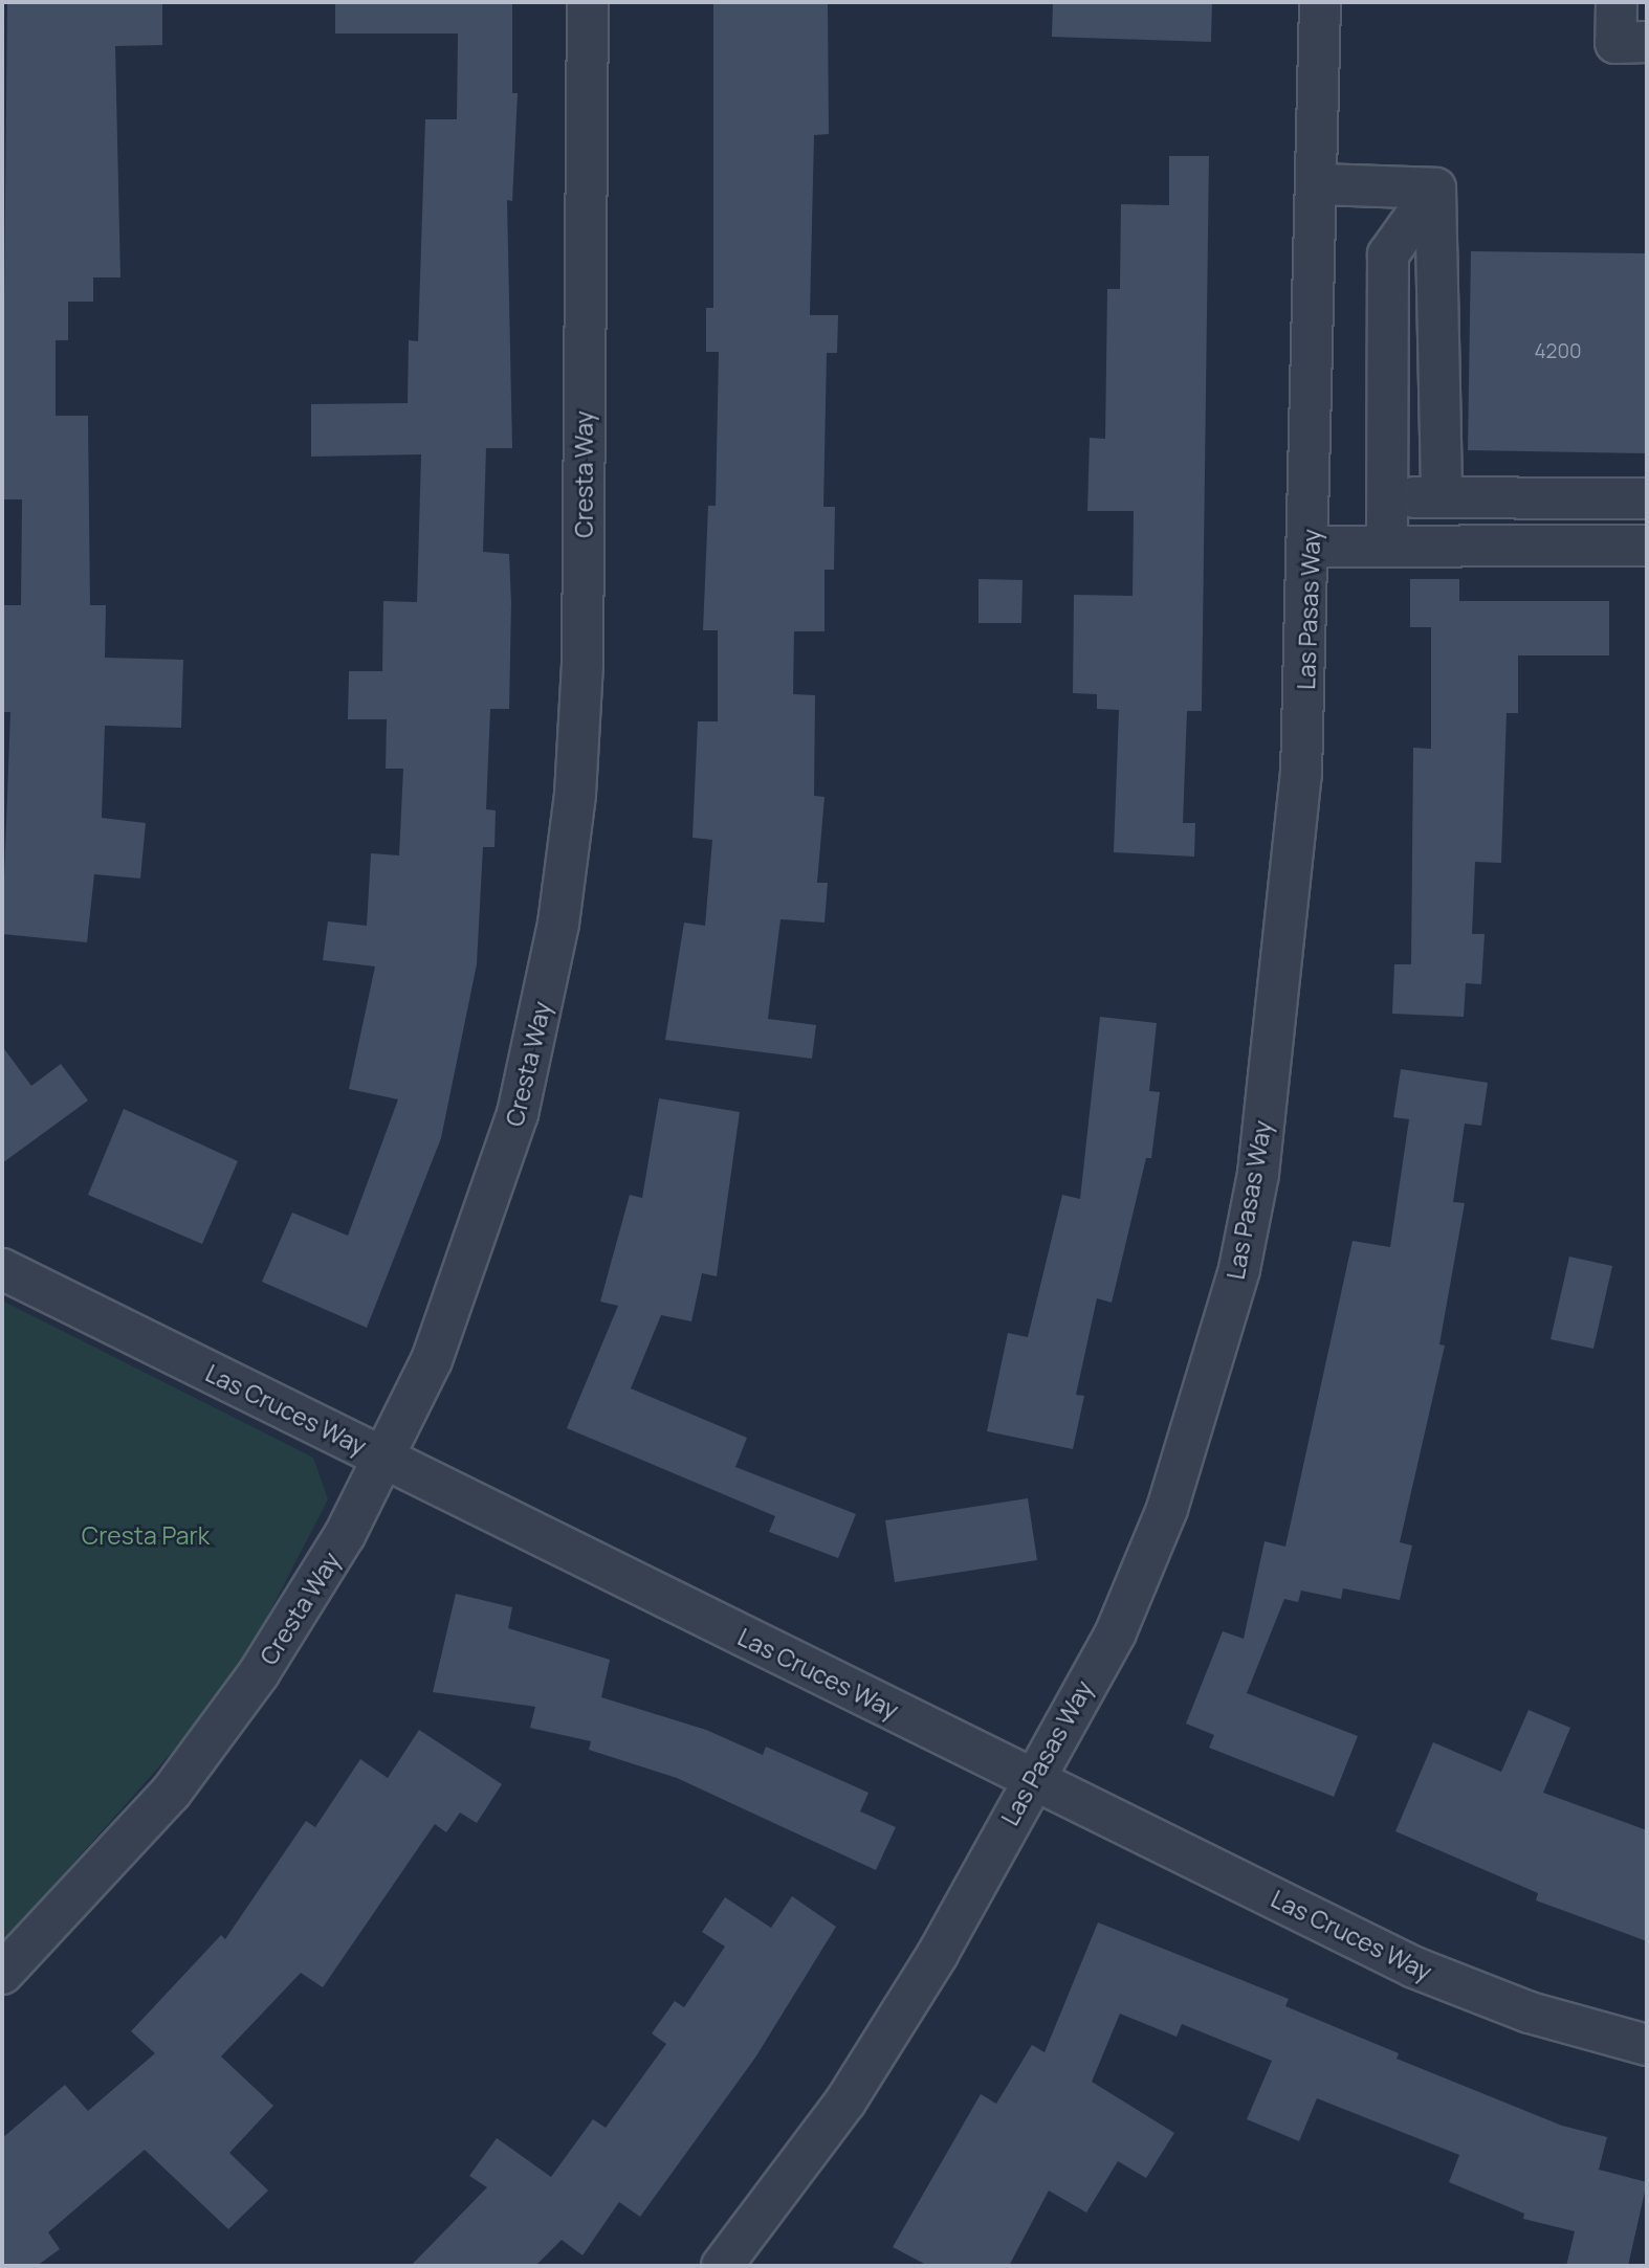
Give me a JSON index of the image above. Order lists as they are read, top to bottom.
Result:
{
  "streets": {
    "street": ["Cresta Way", "Las Pasas Way", "Las Cruces Way"]
  },
  "crossings": [
    ["Cresta Way", "Las Cruces Way"],
    ["Las Pasas Way", "Las Cruces Way"]
  ],
  "parks": ["Cresta Park"],
  "house_numbers": ["4200"]
}
